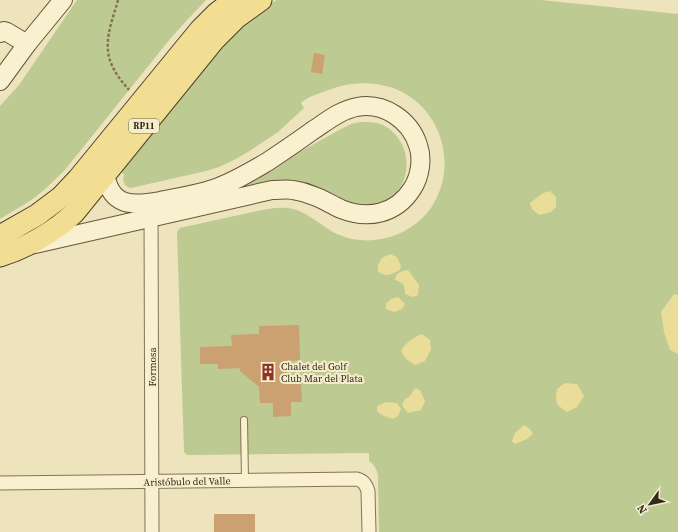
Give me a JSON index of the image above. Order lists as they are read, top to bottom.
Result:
{
  "streets": {
    "main road": ["RP11"],
    "street": ["Formosa", "Aristóbulo del Valle"]
  },
  "crossings": [
    ["Formosa", "Aristóbulo del Valle"]
  ],
  "places": {
    "building": ["Chalet del Golf Club Mar del Plata"]
  },
  "north": "bottom left"
}
